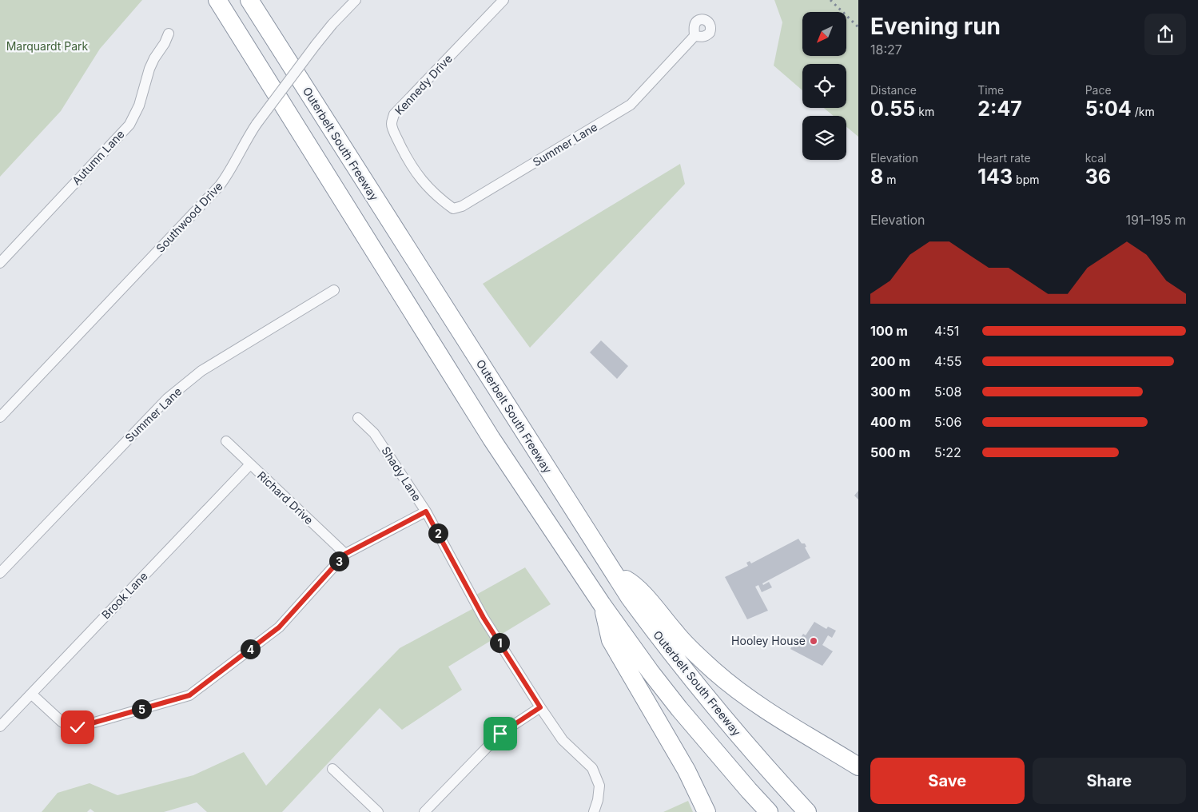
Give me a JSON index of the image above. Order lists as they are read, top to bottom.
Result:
{
  "streets": {
    "highway": ["Outerbelt South Freeway"],
    "street": [
      "Kennedy Drive",
      "Summer Lane",
      "Autumn Lane",
      "Southwood Drive",
      "Shady Lane",
      "Richard Drive",
      "Brook Lane"
    ]
  },
  "crossings": [
    ["Kennedy Drive", "Summer Lane"],
    ["Richard Drive", "Brook Lane"]
  ],
  "parks": ["Marquardt Park"],
  "places": ["Hooley House"],
  "north": "bottom left",
  "page": {
    "heading": ["Evening run", "18:27"],
    "stats": [
      ["Distance", "0.55 km"],
      ["Time", "2:47"],
      ["Pace", "5:04 /km"],
      ["Elevation", "8 m"],
      ["Heart rate", "143 bpm"],
      ["kcal", "36"]
    ],
    "chart": ["Elevation", "191–195 m"],
    "list": [
      {
        "name": "100 m",
        "note": "4:51"
      },
      {
        "name": "200 m",
        "note": "4:55"
      },
      {
        "name": "300 m",
        "note": "5:08"
      },
      {
        "name": "400 m",
        "note": "5:06"
      },
      {
        "name": "500 m",
        "note": "5:22"
      }
    ],
    "pins": [
      "2",
      "3",
      "1",
      "4",
      "5"
    ],
    "buttons": ["Save", "Share"]
  }
}
